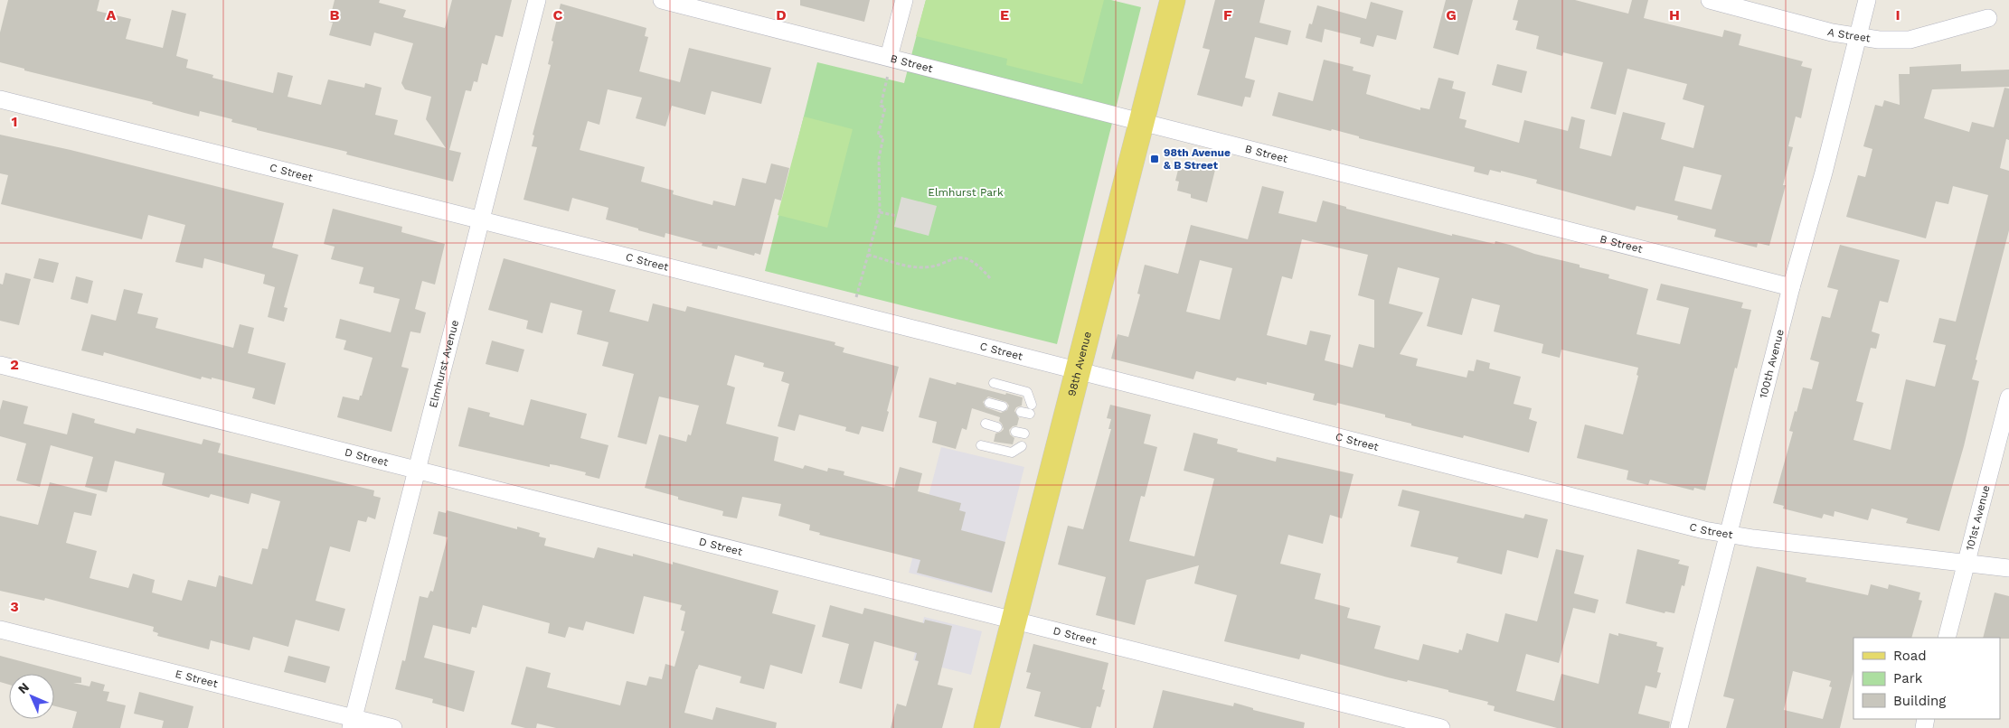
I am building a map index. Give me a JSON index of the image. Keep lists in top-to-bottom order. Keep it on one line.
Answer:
{"streets":{"main road":["98th Avenue"],"street":["A Street","B Street","C Street","Elmhurst Avenue","100th Avenue","D Street","101st Avenue","E Street"]},"crossings":[["A Street","100th Avenue"],["B Street","98th Avenue"],["B Street","100th Avenue"],["C Street","Elmhurst Avenue"],["C Street","98th Avenue"],["C Street","100th Avenue"],["C Street","101st Avenue"],["Elmhurst Avenue","D Street"],["Elmhurst Avenue","E Street"],["98th Avenue","D Street"]],"parks":["Elmhurst Park"],"places":{"transit":["98th Avenue & B Street"]},"legend":["Road","Park","Building"],"north":"top left","grid":{"columns":["A","B","C","D","E","F","G","H","I"],"rows":["1","2","3"]}}
